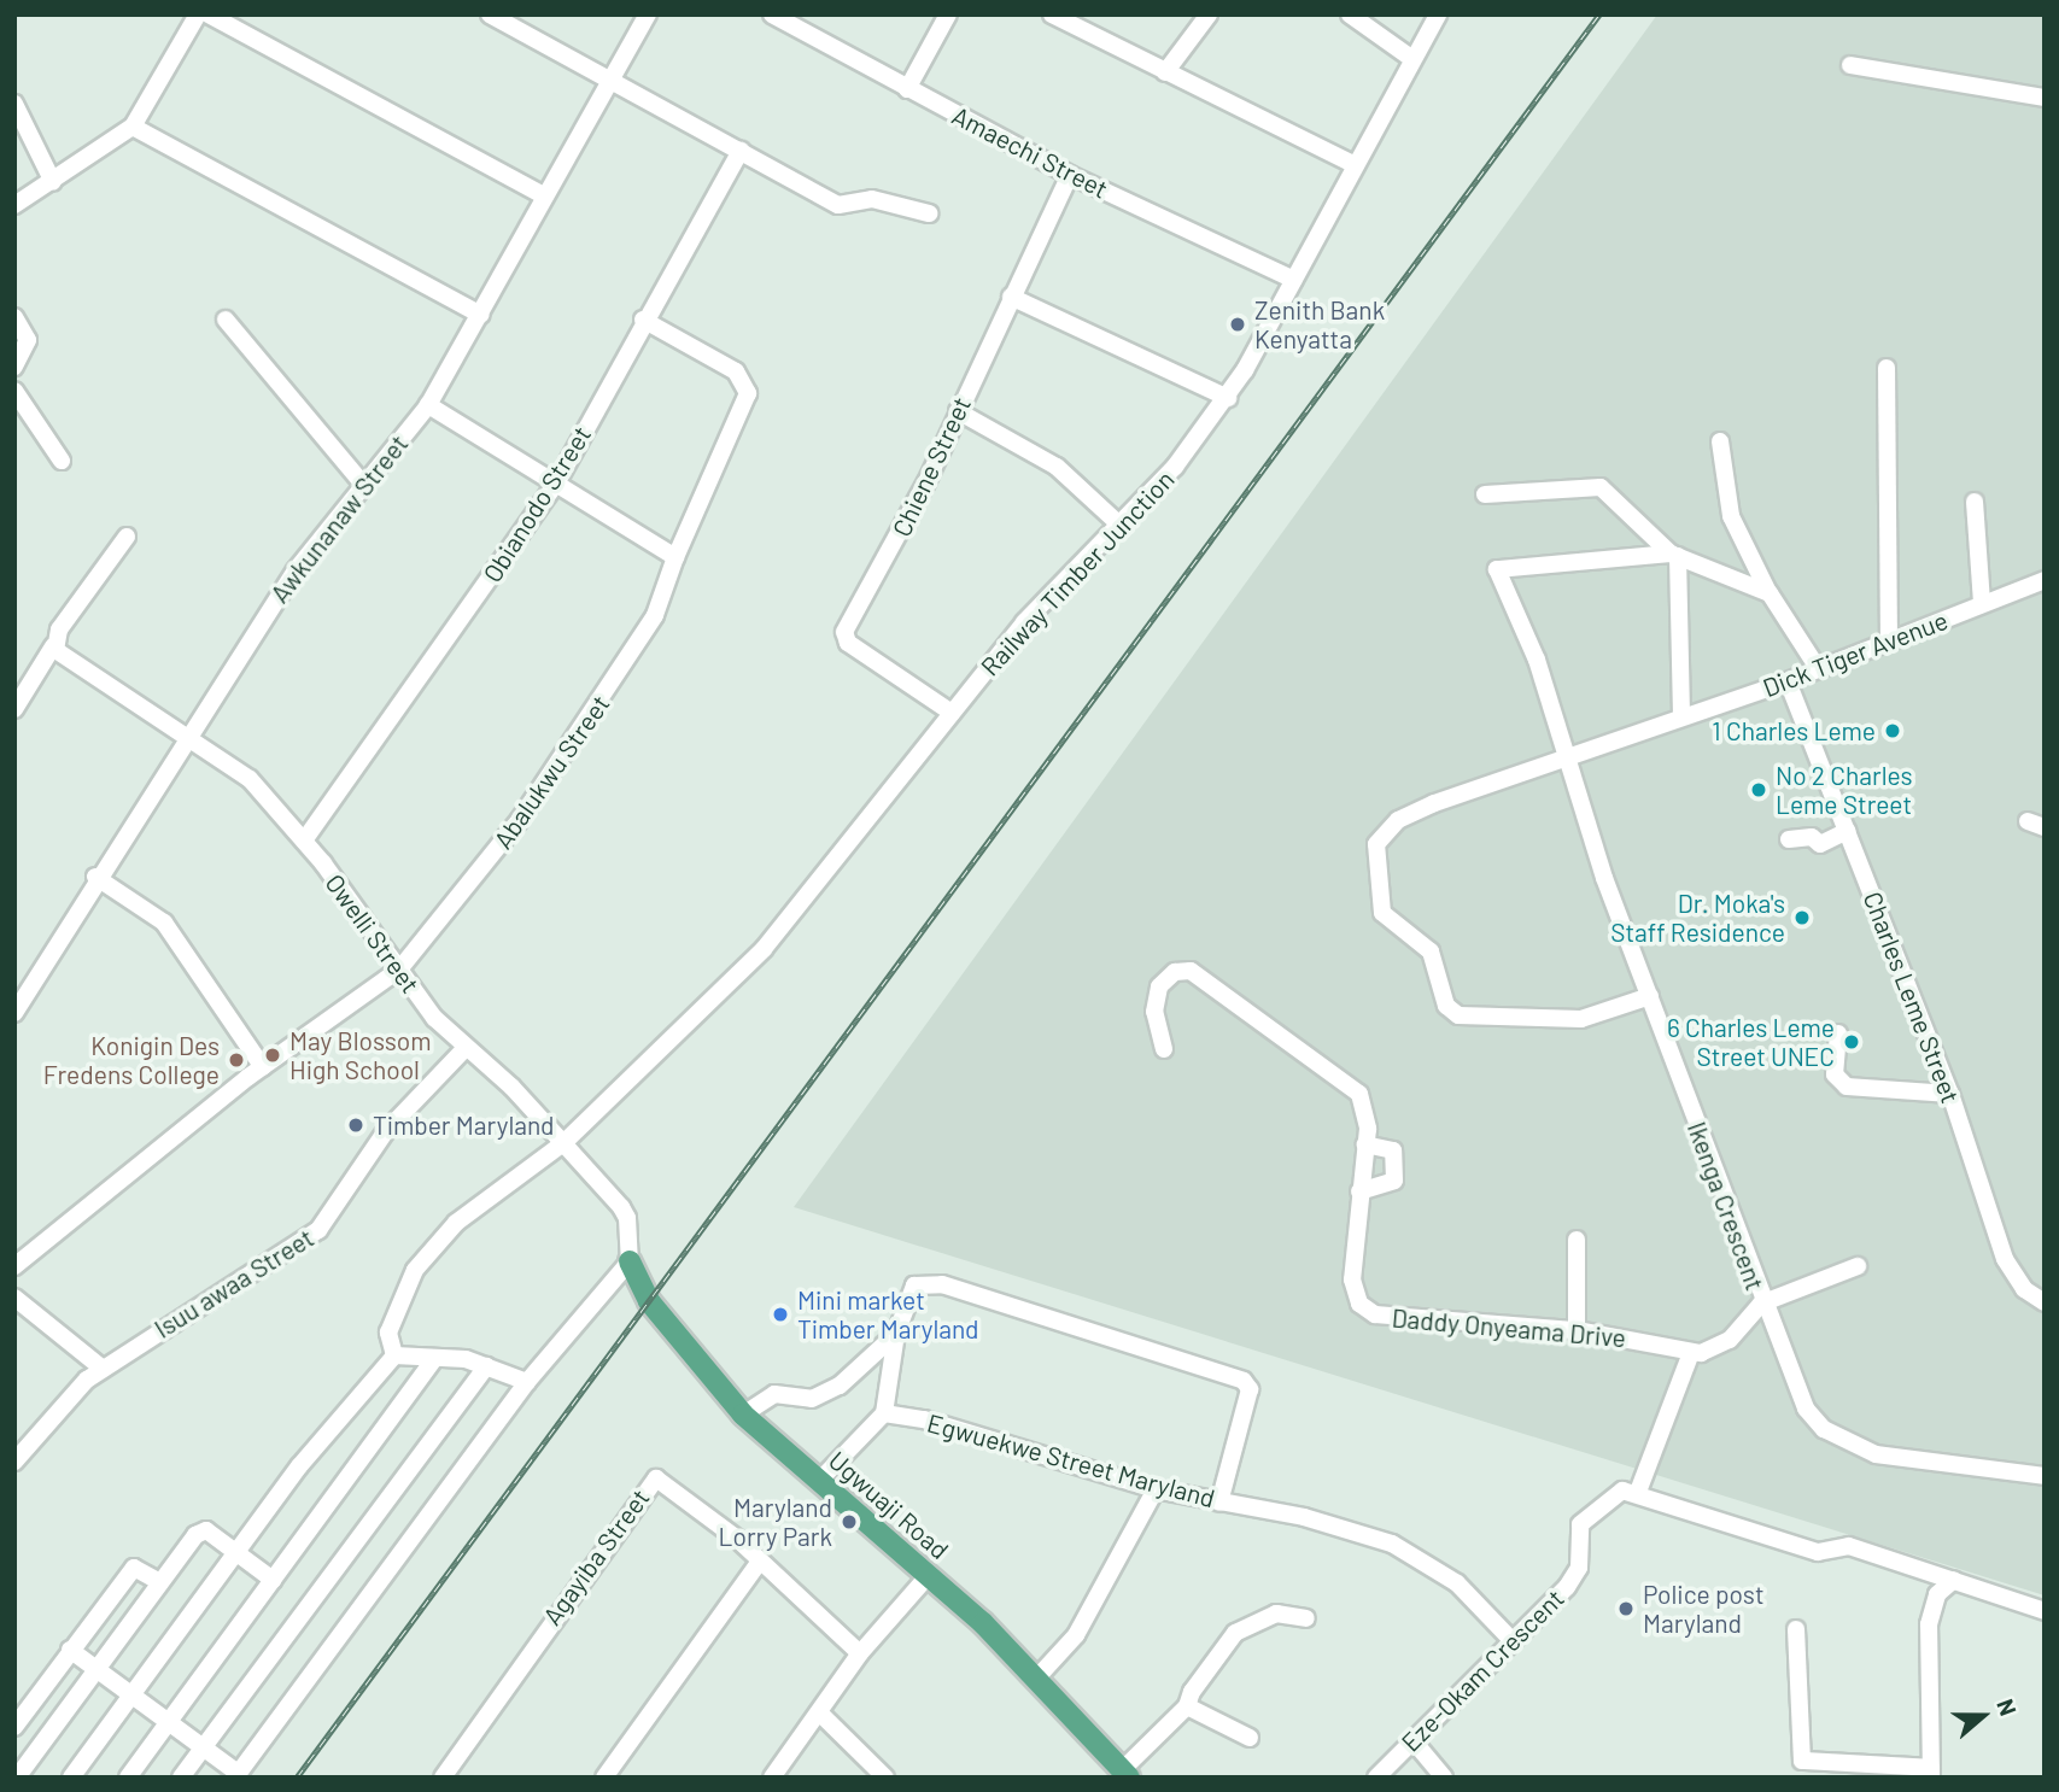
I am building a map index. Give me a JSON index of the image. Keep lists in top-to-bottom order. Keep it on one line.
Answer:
{"streets":{"main road":["Ugwuaji Road"],"street":["Amaechi Street","Chiene Street","Obianodo Street","Awkunanaw Street","Railway Timber Junction","Dick Tiger Avenue","Abalukwu Street","Owelli Street","Charles Leme Street","Ikenga Crescent","Isuu awaa Street","Daddy Onyeama Drive","Egwuekwe Street Maryland","Agayiba Street","Eze-Okam Crescent"]},"crossings":[["Amaechi Street","Chiene Street"],["Amaechi Street","Railway Timber Junction"],["Chiene Street","Railway Timber Junction"],["Obianodo Street","Abalukwu Street"],["Obianodo Street","Owelli Street"],["Awkunanaw Street","Owelli Street"],["Railway Timber Junction","Owelli Street"],["Dick Tiger Avenue","Charles Leme Street"],["Dick Tiger Avenue","Ikenga Crescent"],["Abalukwu Street","Owelli Street"],["Owelli Street","Isuu awaa Street"],["Owelli Street","Ugwuaji Road"],["Egwuekwe Street Maryland","Eze-Okam Crescent"]],"places":["Zenith Bank Kenyatta","1 Charles Leme","No 2 Charles Leme Street","Dr. Moka's Staff Residence","6 Charles Leme Street UNEC","May Blossom High School","Konigin Des Fredens College","Timber Maryland","Mini market Timber Maryland","Maryland Lorry Park","Police post Maryland"],"north":"right"}
